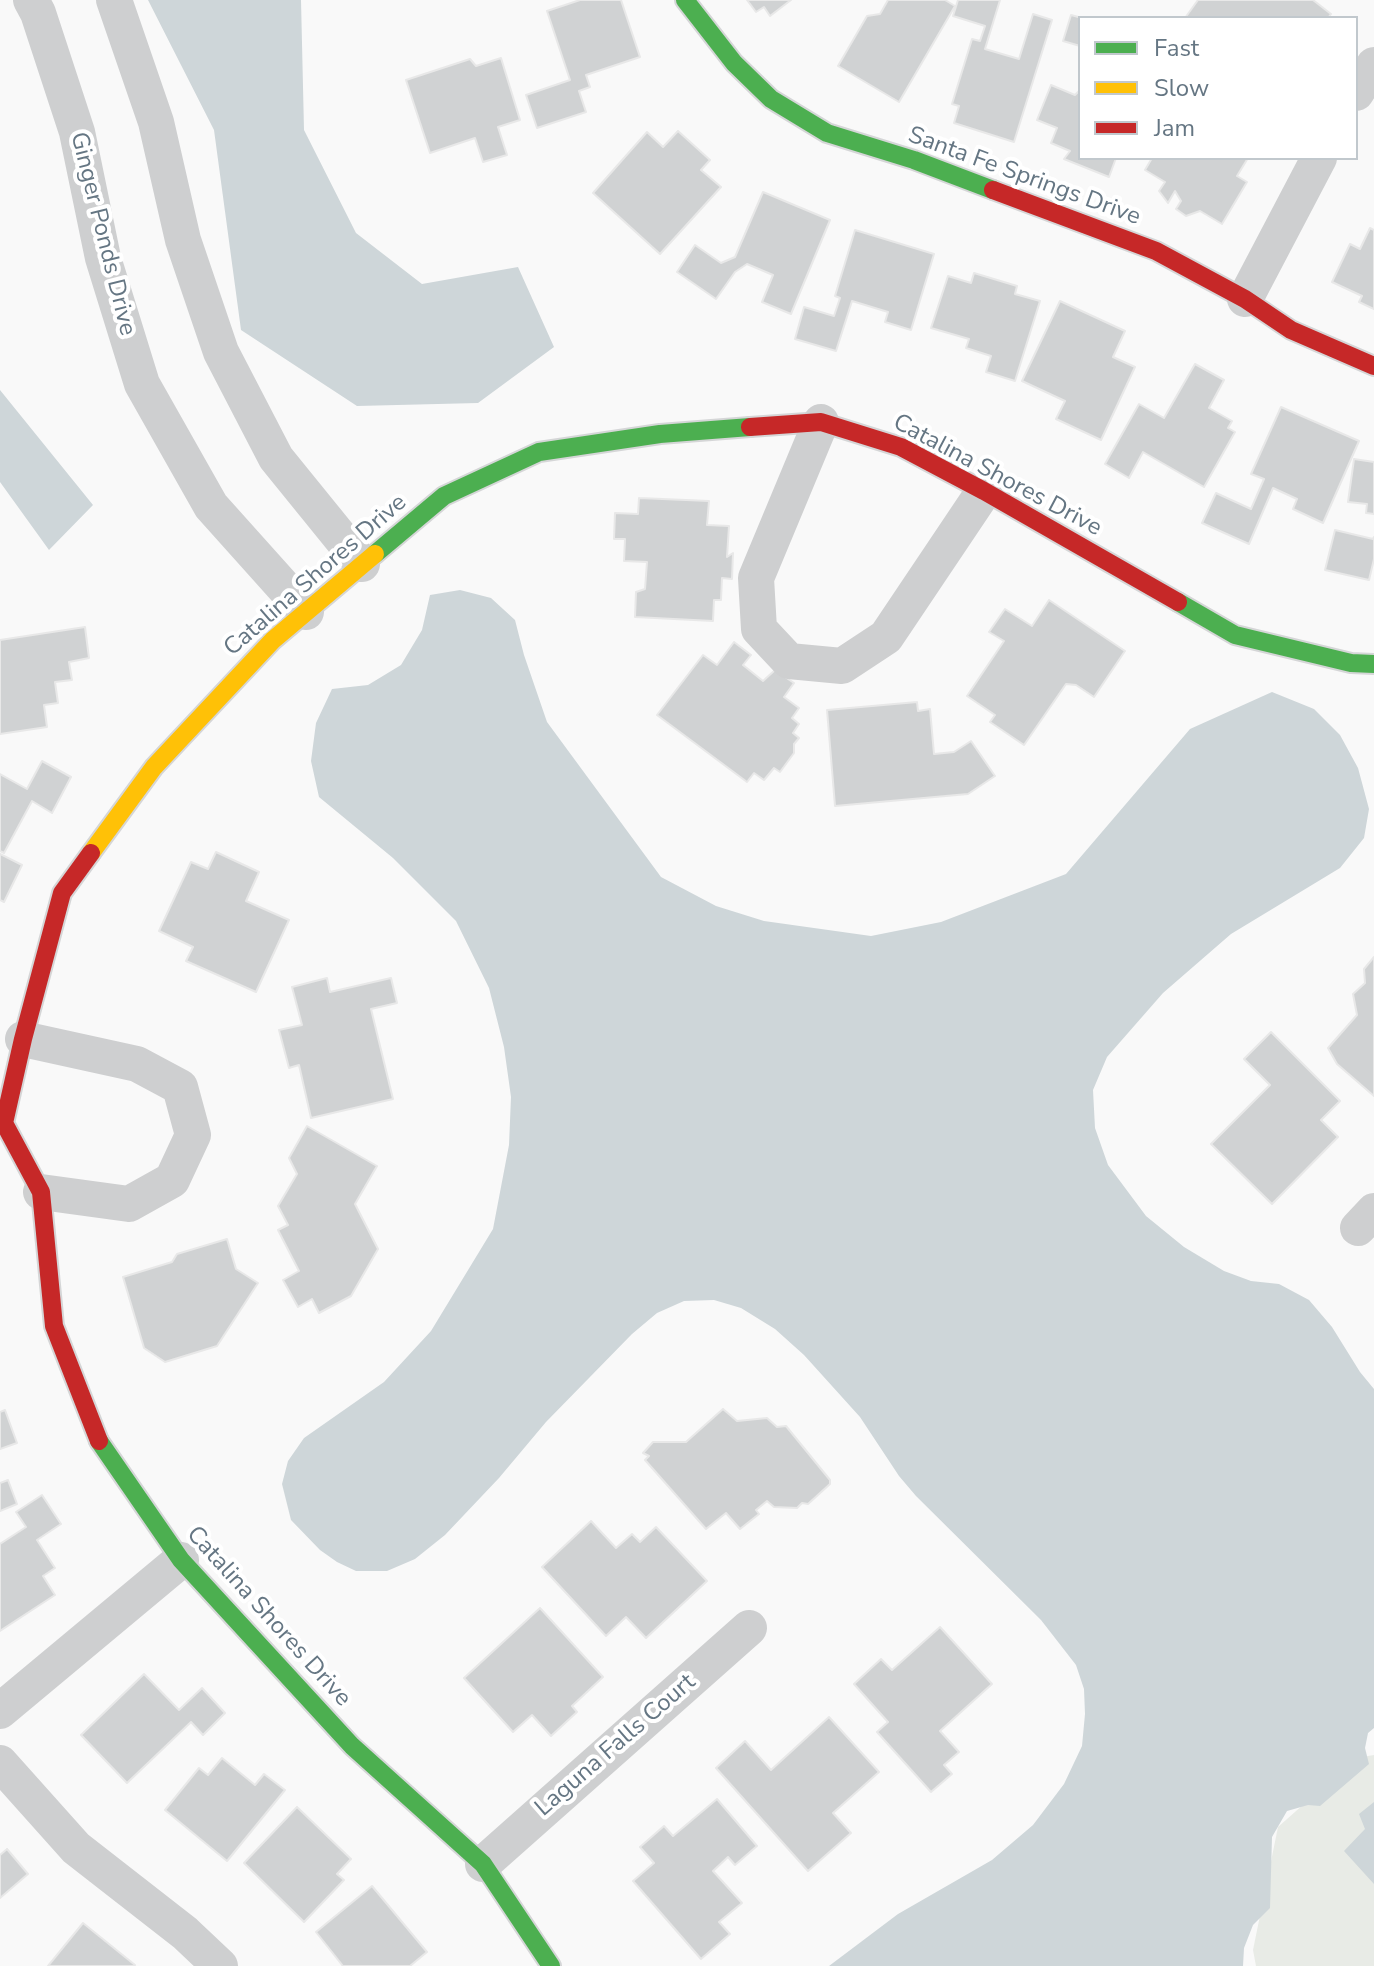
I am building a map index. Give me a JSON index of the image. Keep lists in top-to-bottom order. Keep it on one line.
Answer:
{"streets":{"street":["Santa Fe Springs Drive","Ginger Ponds Drive","Catalina Shores Drive","Laguna Falls Court"]},"crossings":[["Ginger Ponds Drive","Catalina Shores Drive"],["Catalina Shores Drive","Laguna Falls Court"]],"legend":["Fast","Slow","Jam"]}
